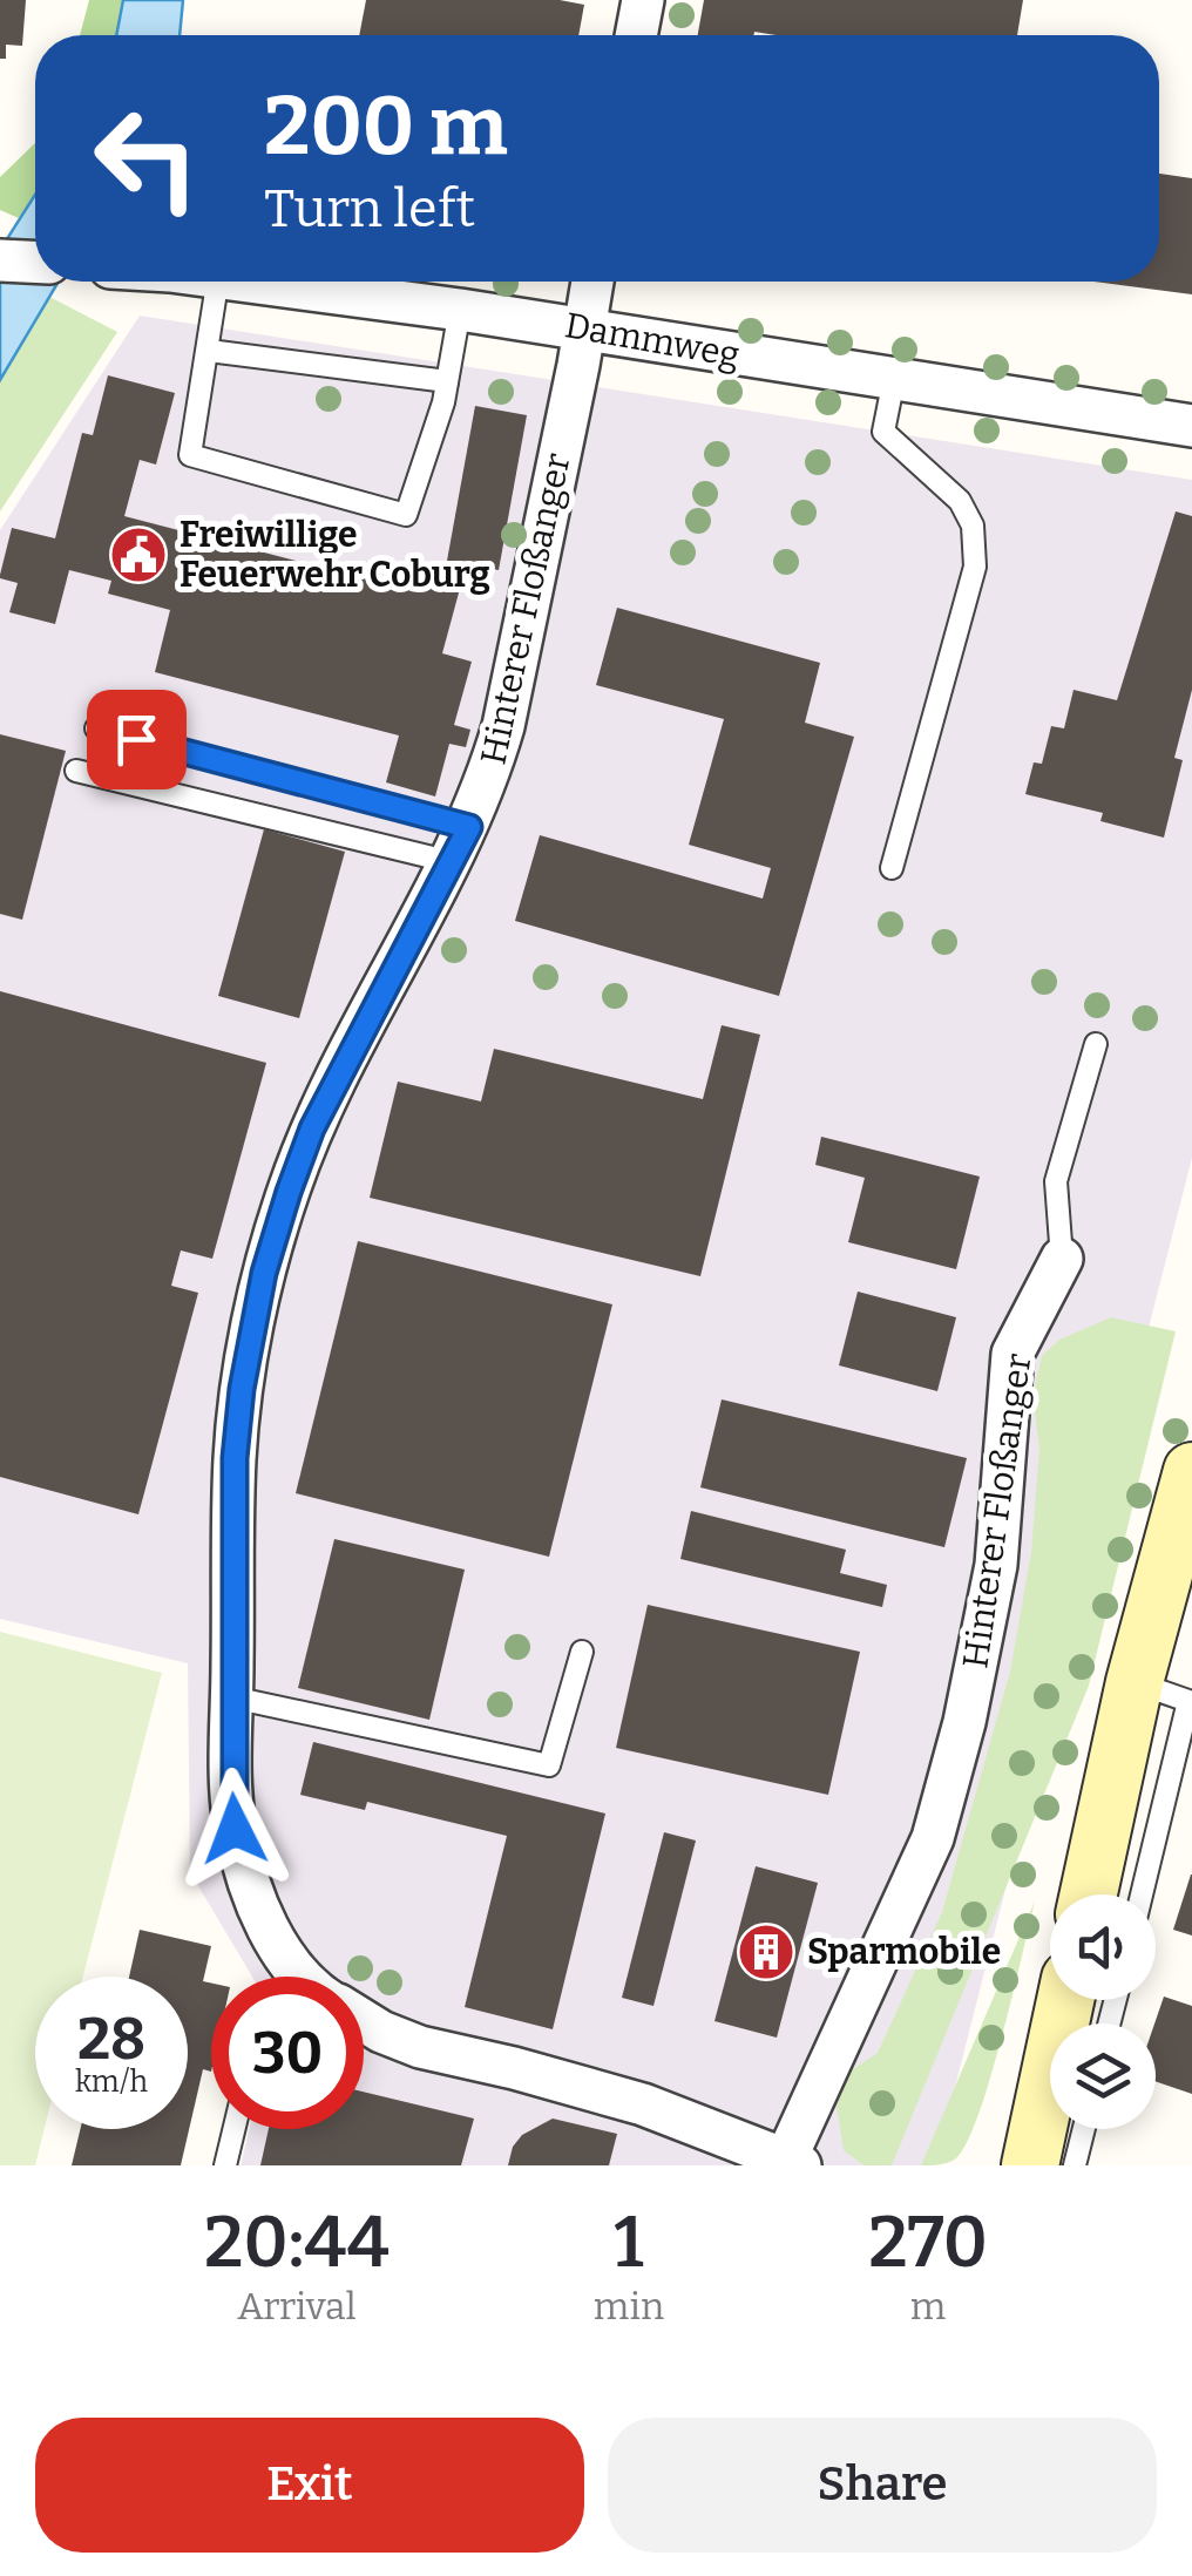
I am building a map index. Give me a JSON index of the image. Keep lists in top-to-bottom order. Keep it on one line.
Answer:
{"streets":{"street":["Dammweg","Hinterer Floßanger"]},"crossings":[["Dammweg","Hinterer Floßanger"]],"places":{"public building":["Freiwillige Feuerwehr Coburg"],"building":["Sparmobile"]},"page":{"turn":["200 m","Turn left"],"speed":"28 km/h","limit":"30","eta":["20:44","Arrival","1","min","270","m"],"buttons":["Exit","Share"]}}
